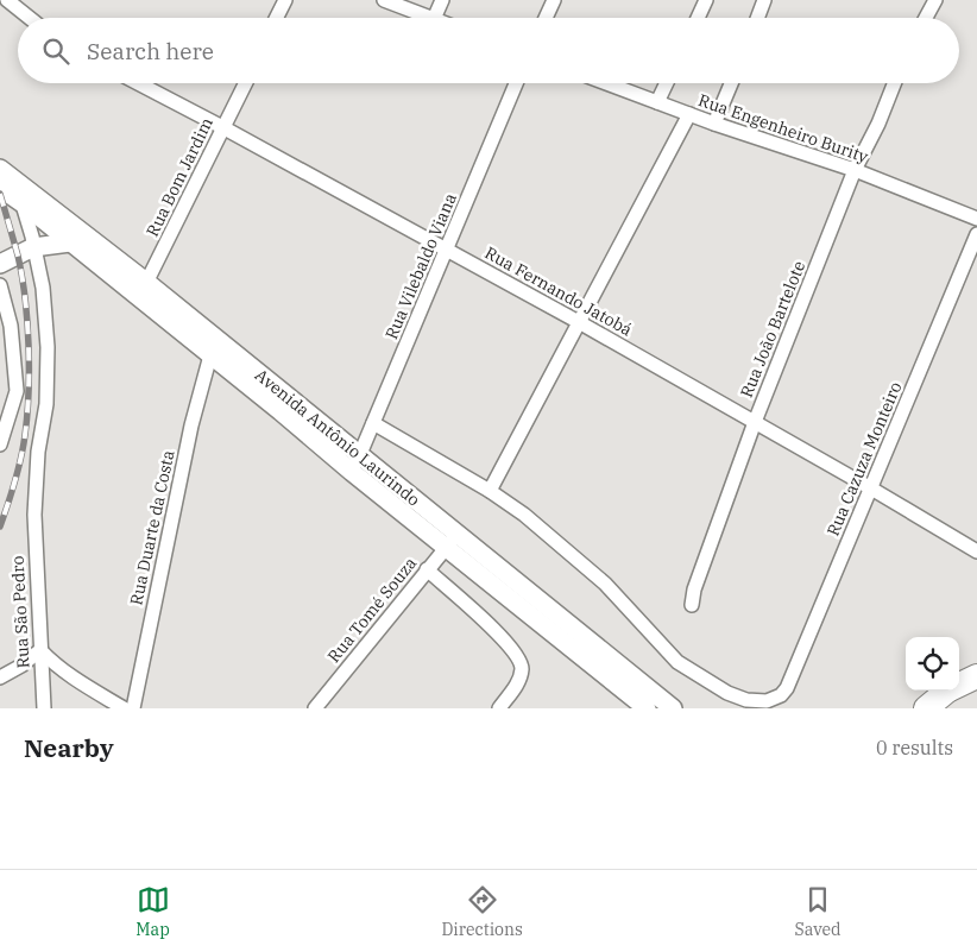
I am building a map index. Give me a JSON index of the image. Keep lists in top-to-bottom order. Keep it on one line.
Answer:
{"streets":{"main road":["Avenida Antônio Laurindo"],"street":["Rua Engenheiro Burity","Rua Bom Jardim","Rua Vilebaldo Viana","Rua Fernando Jatobá","Rua João Bartelote","Rua Cazuza Monteiro","Rua Duarte da Costa","Rua Tomé Souza","Rua São Pedro"]},"crossings":[["Rua Engenheiro Burity","Rua João Bartelote"],["Rua Bom Jardim","Rua Fernando Jatobá"],["Rua Bom Jardim","Avenida Antônio Laurindo"],["Rua Vilebaldo Viana","Rua Fernando Jatobá"],["Rua Vilebaldo Viana","Avenida Antônio Laurindo"],["Rua Fernando Jatobá","Rua João Bartelote"],["Rua Fernando Jatobá","Rua Cazuza Monteiro"],["Avenida Antônio Laurindo","Rua Duarte da Costa"],["Avenida Antônio Laurindo","Rua Tomé Souza"],["Avenida Antônio Laurindo","Rua São Pedro"]],"page":{"search":"Search here","heading":["Nearby","0 results"],"nav":["Map","Directions","Saved"]}}
